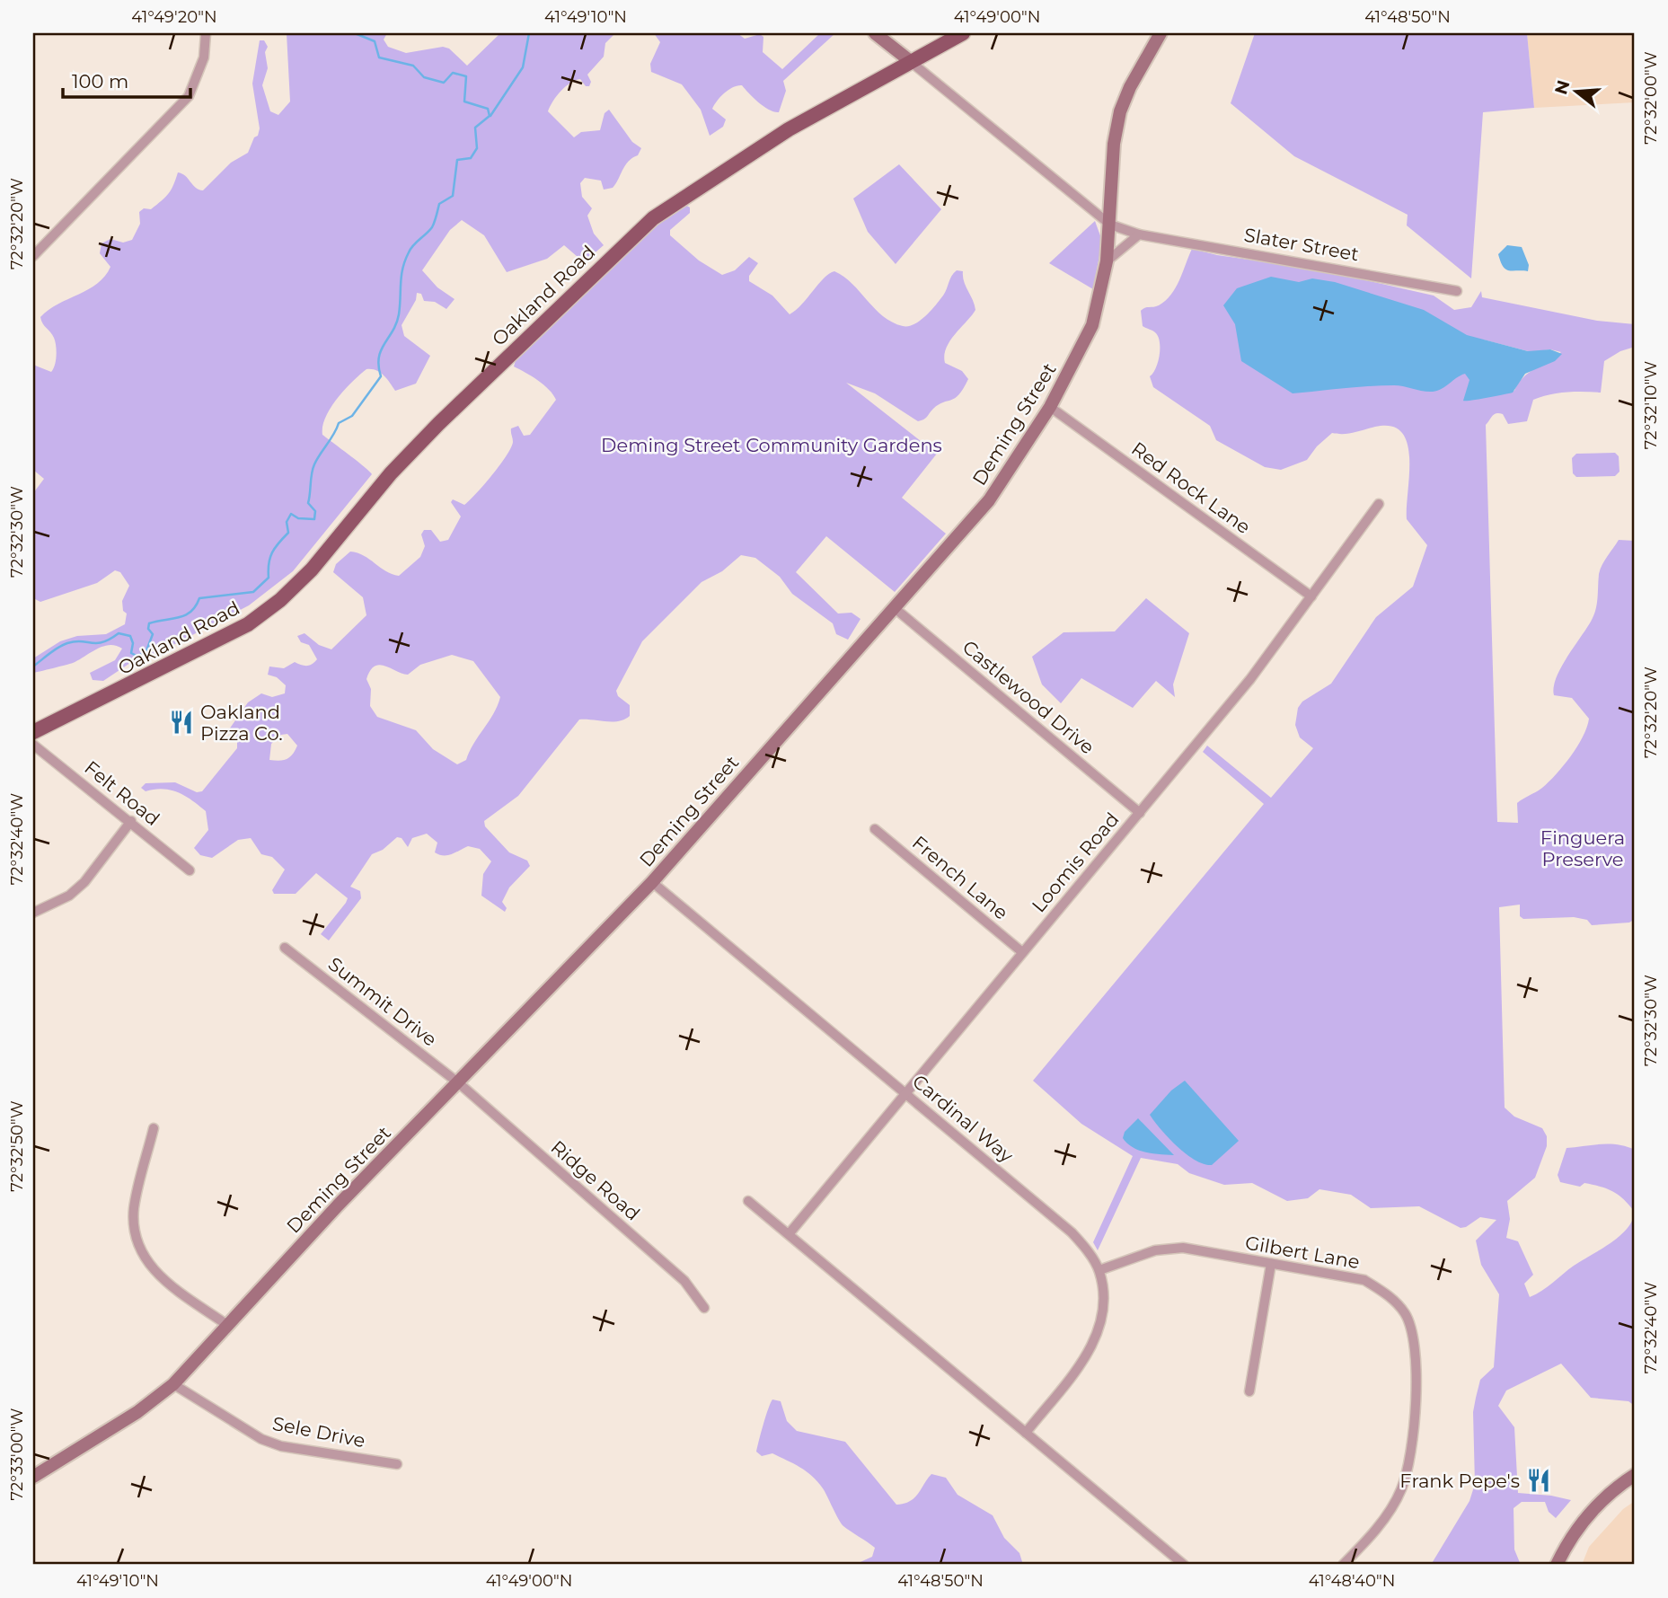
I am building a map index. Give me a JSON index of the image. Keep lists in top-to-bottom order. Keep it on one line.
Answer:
{"streets":{"main road":["Oakland Road"],"street":["Slater Street","Deming Street","Red Rock Lane","Castlewood Drive","Felt Road","Loomis Road","French Lane","Summit Drive","Cardinal Way","Ridge Road","Gilbert Lane","Sele Drive"]},"crossings":[["Slater Street","Oakland Road"],["Slater Street","Deming Street"],["Deming Street","Red Rock Lane"],["Deming Street","Castlewood Drive"],["Deming Street","Summit Drive"],["Deming Street","Cardinal Way"],["Deming Street","Ridge Road"],["Deming Street","Sele Drive"],["Red Rock Lane","Loomis Road"],["Castlewood Drive","Loomis Road"],["Loomis Road","French Lane"],["Loomis Road","Cardinal Way"],["Summit Drive","Ridge Road"],["Cardinal Way","Gilbert Lane"]],"parks":["Deming Street Community Gardens","Finguera Preserve"],"places":{"restaurant":["Oakland Pizza Co.","Frank Pepe's"]},"scale_bar":"100 m","north":"left","coordinates":["41°49'20\"N","41°49'10\"N","41°49'00\"N","41°48'50\"N","72°32'00\"W","72°32'20\"W","72°32'10\"W","72°32'30\"W","72°32'40\"W","72°32'50\"W","72°33'00\"W","41°48'40\"N"]}
